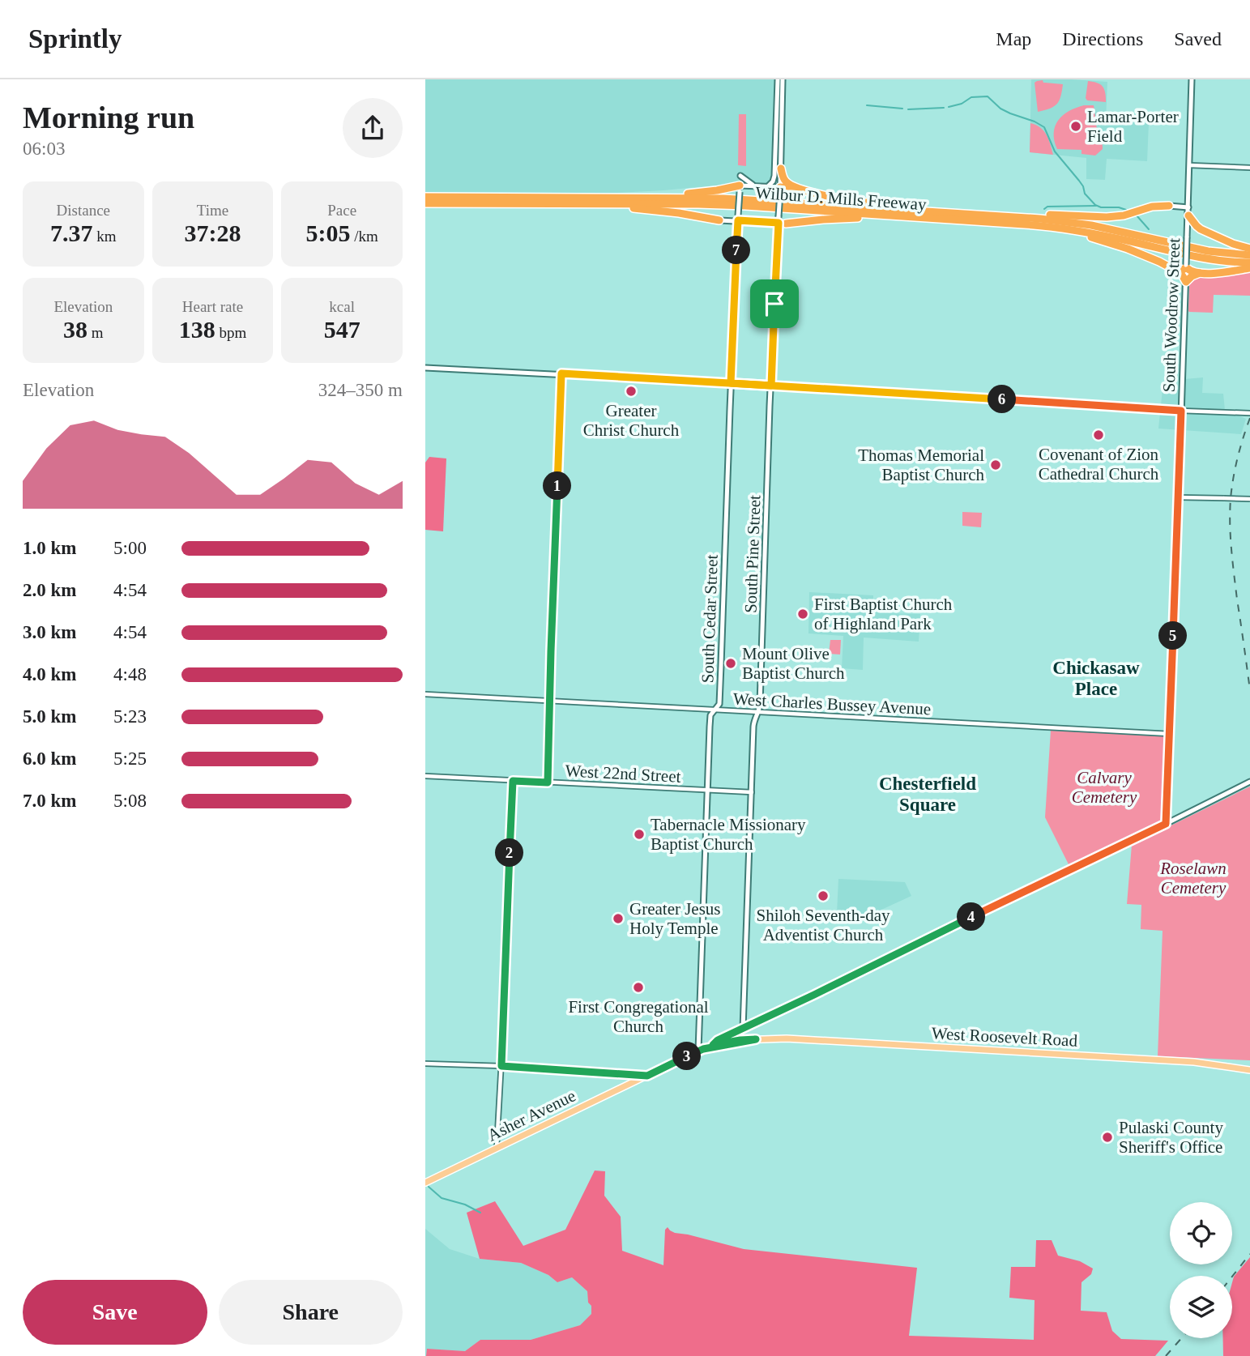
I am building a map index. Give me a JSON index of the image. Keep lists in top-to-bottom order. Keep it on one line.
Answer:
{"streets":{"highway":["Wilbur D. Mills Freeway"],"main road":["South Woodrow Street","South Pine Street","South Cedar Street","West Roosevelt Road","Asher Avenue"],"street":["West Charles Bussey Avenue","West 22nd Street"]},"crossings":[["South Woodrow Street","West Charles Bussey Avenue"],["South Woodrow Street","Asher Avenue"],["South Pine Street","West Charles Bussey Avenue"],["South Pine Street","West 22nd Street"],["South Pine Street","Asher Avenue"],["South Cedar Street","West Charles Bussey Avenue"],["South Cedar Street","West 22nd Street"],["South Cedar Street","West Roosevelt Road"],["South Cedar Street","Asher Avenue"],["West Roosevelt Road","Asher Avenue"]],"districts":["Chickasaw Place","Chesterfield Square"],"parks":["Calvary Cemetery","Roselawn Cemetery"],"places":["Lamar-Porter Field","Greater Christ Church","Covenant of Zion Cathedral Church","Thomas Memorial Baptist Church","First Baptist Church of Highland Park","Mount Olive Baptist Church","Tabernacle Missionary Baptist Church","Shiloh Seventh-day Adventist Church","Greater Jesus Holy Temple","First Congregational Church","Pulaski County Sheriff's Office"],"page":{"header":"Sprintly","nav":["Map","Directions","Saved"],"heading":["Morning run","06:03"],"stats":[["Distance","7.37 km"],["Time","37:28"],["Pace","5:05 /km"],["Elevation","38 m"],["Heart rate","138 bpm"],["kcal","547"]],"pins":["7","6","1","5","2","4","3"],"chart":["Elevation","324–350 m"],"list":[{"name":"1.0 km","note":"5:00"},{"name":"2.0 km","note":"4:54"},{"name":"3.0 km","note":"4:54"},{"name":"4.0 km","note":"4:48"},{"name":"5.0 km","note":"5:23"},{"name":"6.0 km","note":"5:25"},{"name":"7.0 km","note":"5:08"}],"buttons":["Save","Share"]}}
